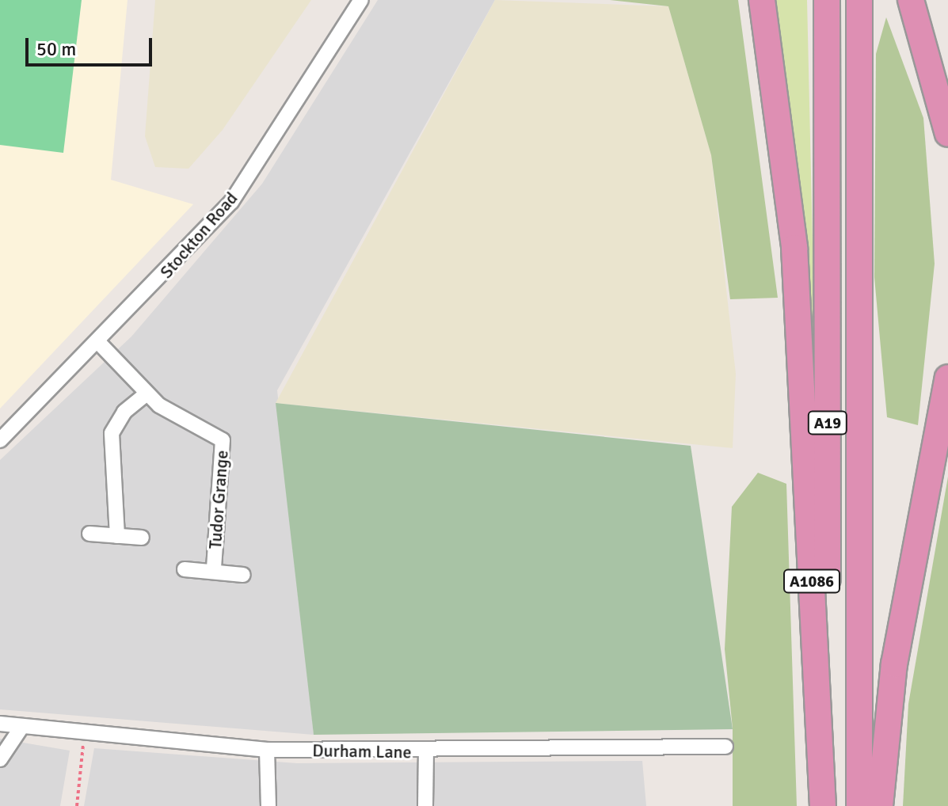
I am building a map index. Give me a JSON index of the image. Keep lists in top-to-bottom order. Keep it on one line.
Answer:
{"streets":{"highway":["A19","A1086"],"street":["Stockton Road","Tudor Grange","Durham Lane"]},"crossings":[["Stockton Road","Tudor Grange"]],"scale_bar":"50 m"}
